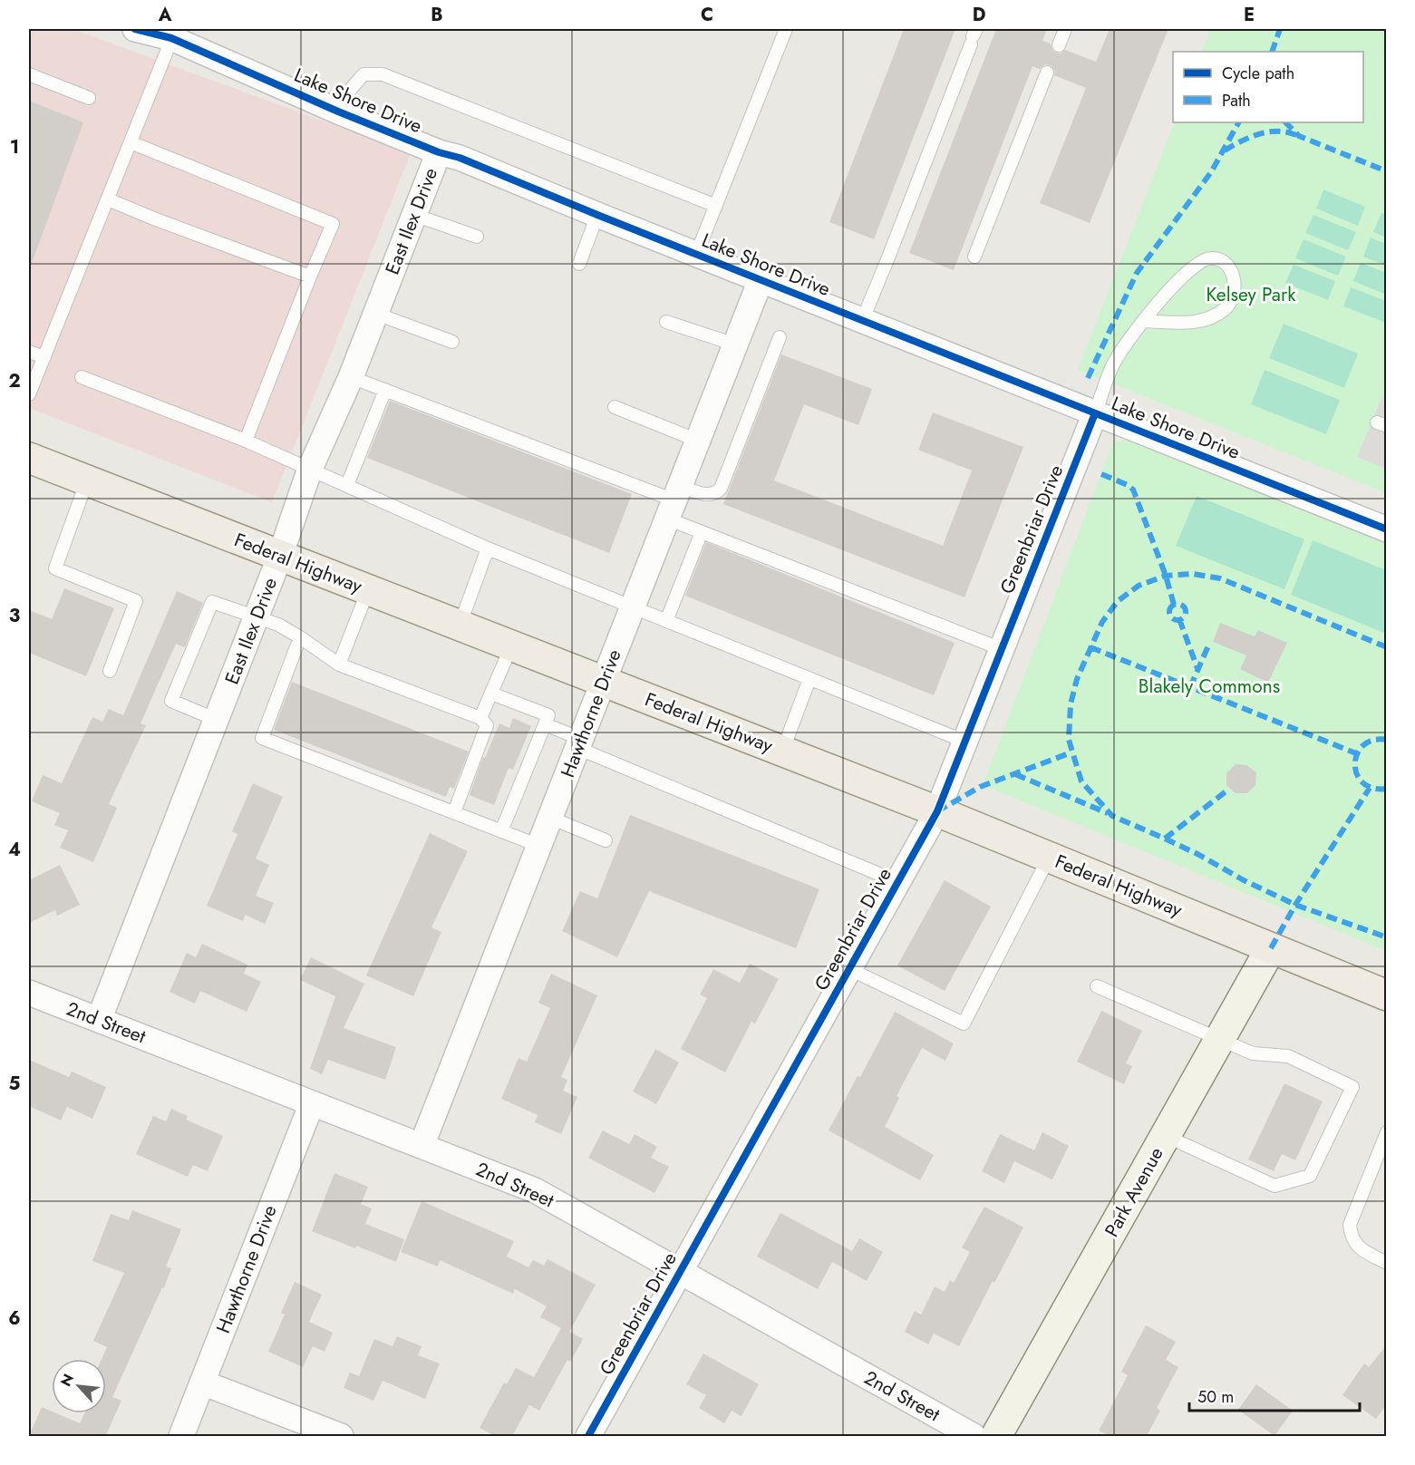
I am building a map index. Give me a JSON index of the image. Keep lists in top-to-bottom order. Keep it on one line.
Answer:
{"streets":{"main road":["Federal Highway"],"street":["Lake Shore Drive","East Ilex Drive","Greenbriar Drive","Hawthorne Drive","2nd Street","Park Avenue"]},"crossings":[["Lake Shore Drive","East Ilex Drive"],["Lake Shore Drive","Greenbriar Drive"],["Lake Shore Drive","Hawthorne Drive"],["East Ilex Drive","Federal Highway"],["East Ilex Drive","2nd Street"],["Greenbriar Drive","Federal Highway"],["Greenbriar Drive","2nd Street"],["Federal Highway","Hawthorne Drive"],["Federal Highway","Park Avenue"],["Hawthorne Drive","2nd Street"]],"parks":["Kelsey Park","Blakely Commons"],"legend":["Cycle path","Path"],"scale_bar":"50 m","north":"top left","grid":{"columns":["A","B","C","D","E"],"rows":["1","2","3","4","5","6"]}}
